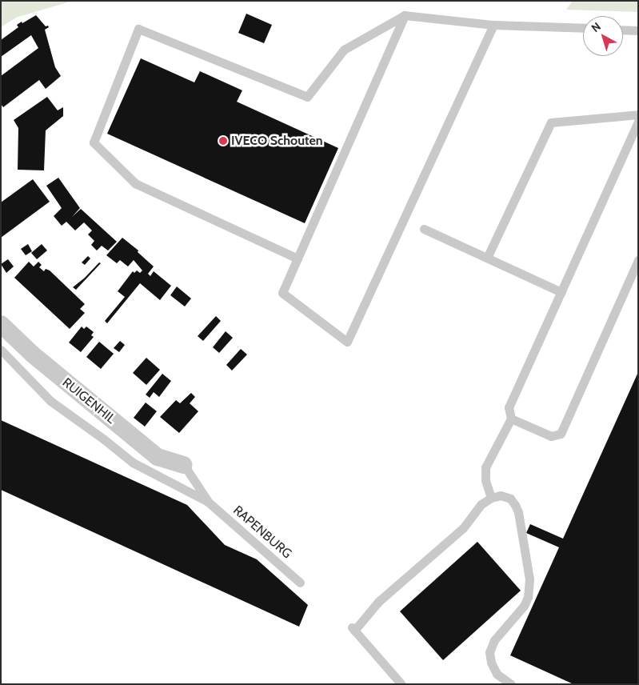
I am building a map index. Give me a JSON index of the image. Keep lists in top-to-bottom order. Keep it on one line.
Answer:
{"streets":{"street":["RUIGENHIL"],"lane":["RAPENBURG"]},"places":["IVECO Schouten"],"north":"top left"}
